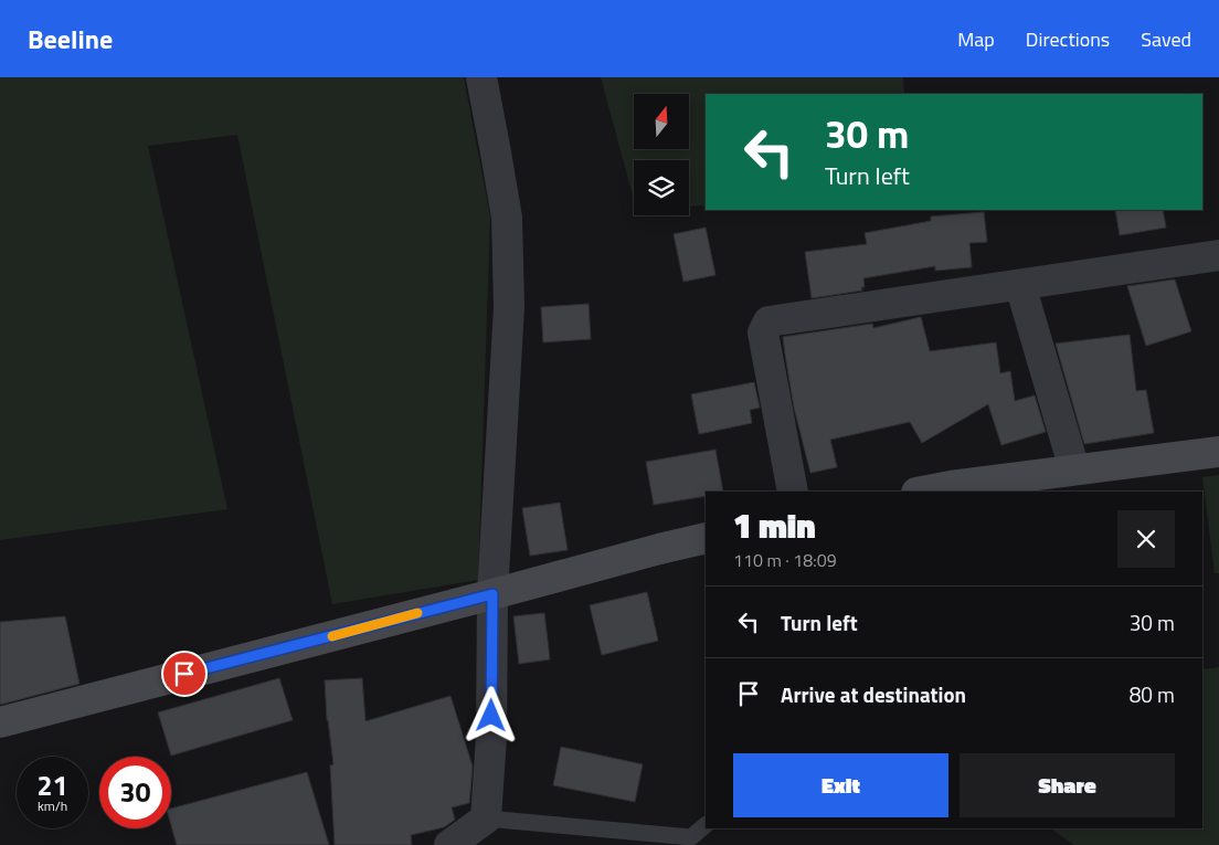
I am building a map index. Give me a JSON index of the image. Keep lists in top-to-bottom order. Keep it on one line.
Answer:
{"north":"top","page":{"header":"Beeline","nav":["Map","Directions","Saved"],"turn":["30 m","Turn left"],"heading":["1 min","110 m · 18:09"],"list":[{"name":"Turn left","value":"30 m"},{"name":"Arrive at destination","value":"80 m"}],"buttons":["Exit","Share"],"speed":"21 km/h","limit":"30"}}
